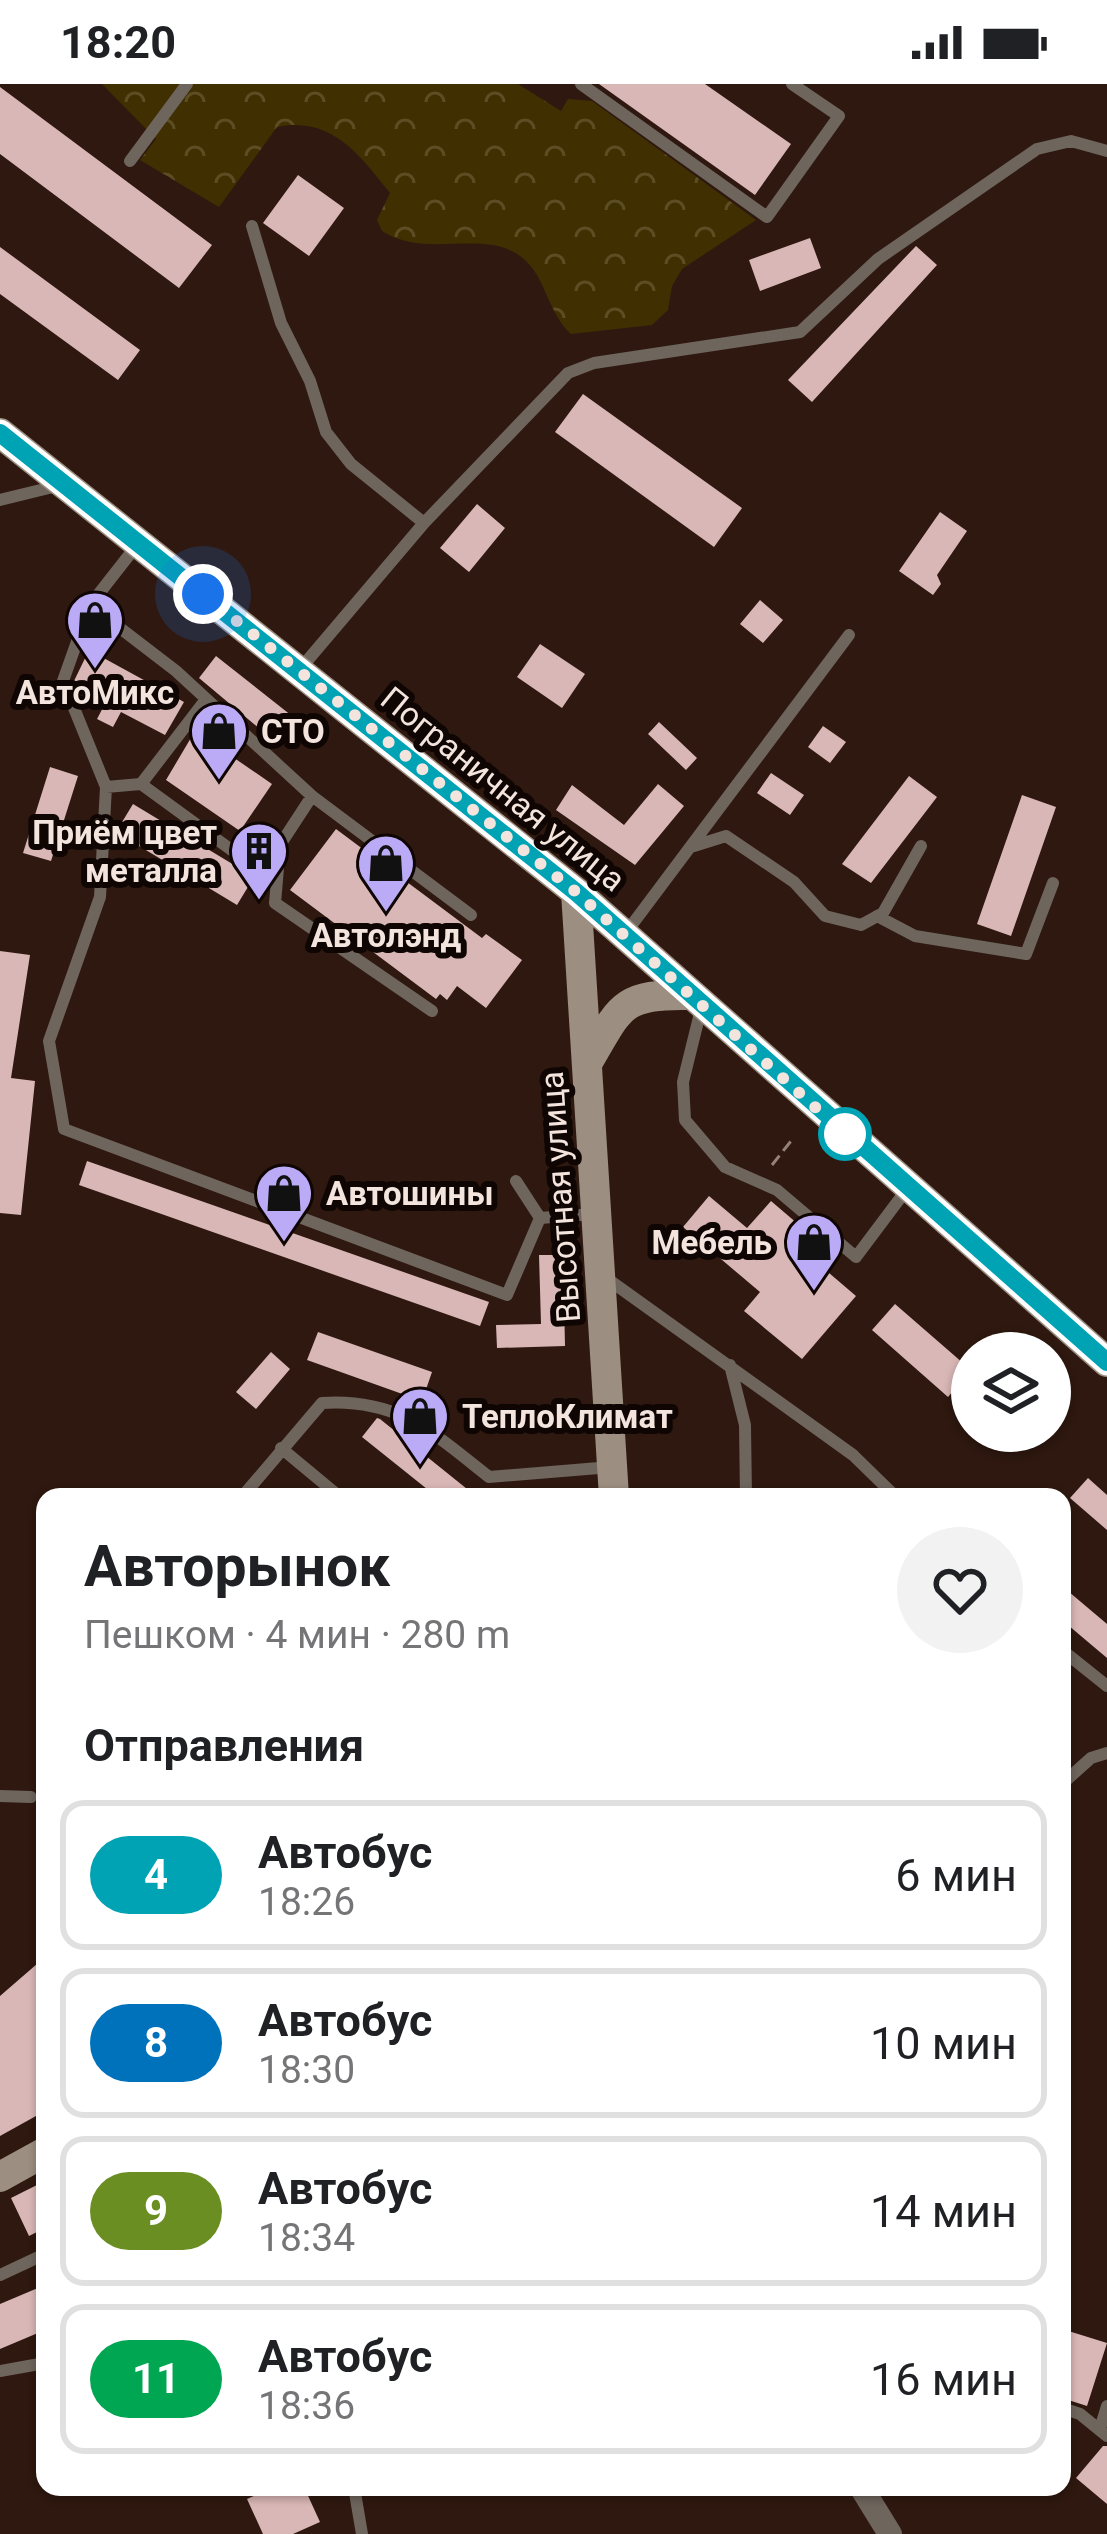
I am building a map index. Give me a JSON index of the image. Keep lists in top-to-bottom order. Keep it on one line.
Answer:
{"streets":{"street":["Пограничная улица","Высотная улица"]},"crossings":[["Пограничная улица","Высотная улица"]],"places":{"shop":["АвтоМикс","СТО","Автолэнд","Автошины","Мебель","ТеплоКлимат"],"building":["Приём цвет металла"]},"lines":["bus line 4"],"page":{"status":"18:20","heading":[["Авторынок","Пешком · 4 мин · 280 m"],"Отправления"],"list":[{"mark":"4","name":"Автобус","note":"18:26","value":"6 мин"},{"mark":"8","name":"Автобус","note":"18:30","value":"10 мин"},{"mark":"9","name":"Автобус","note":"18:34","value":"14 мин"},{"mark":"11","name":"Автобус","note":"18:36","value":"16 мин"}]}}
